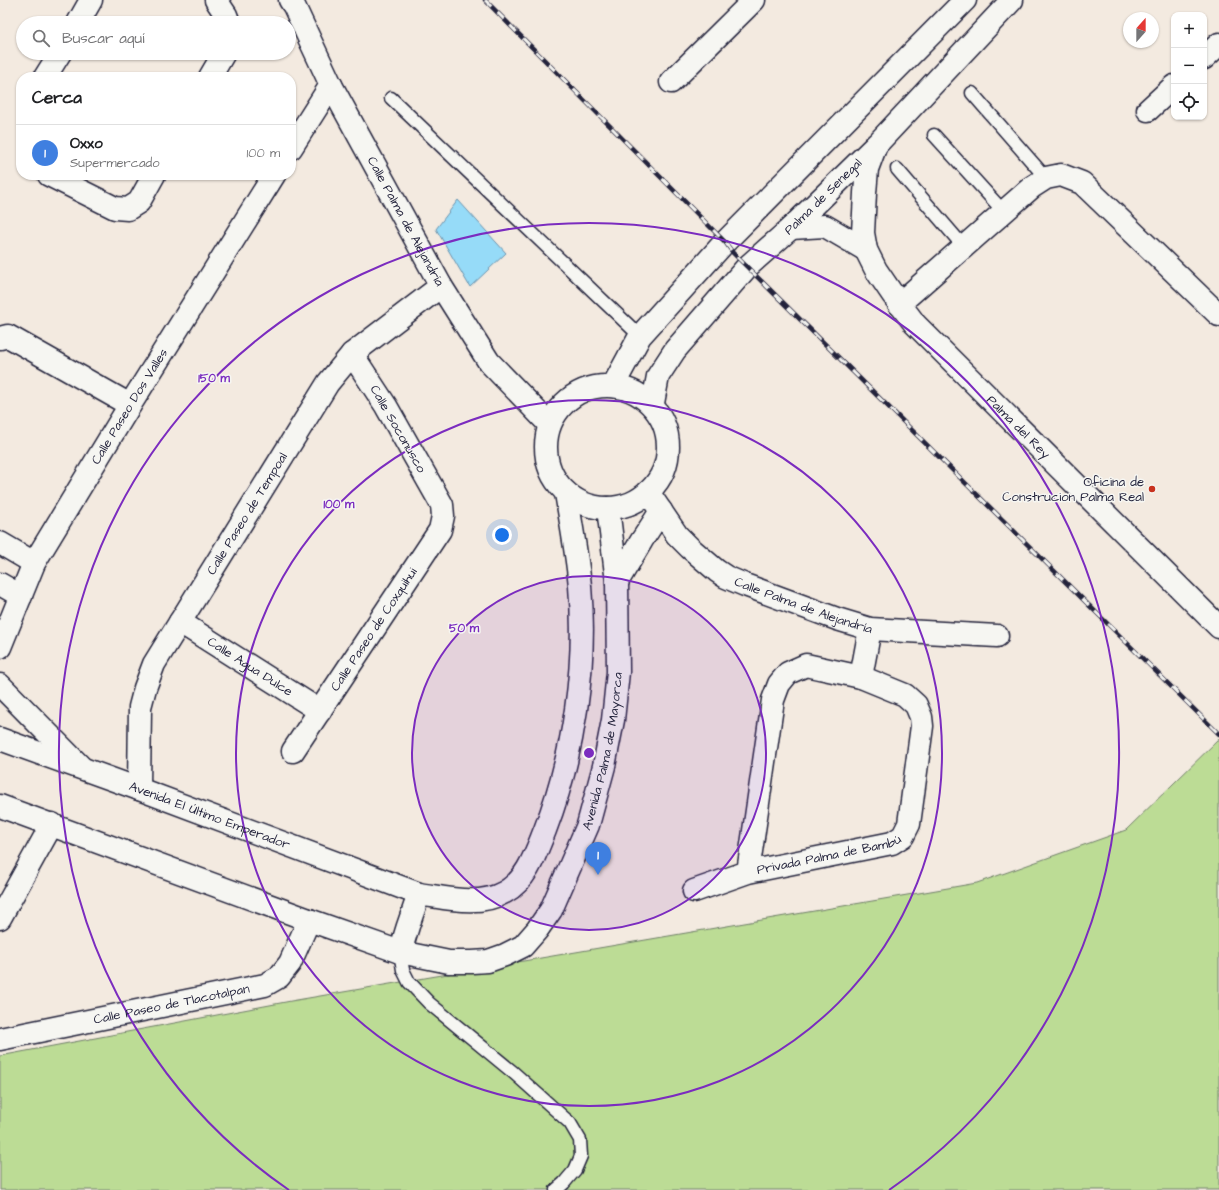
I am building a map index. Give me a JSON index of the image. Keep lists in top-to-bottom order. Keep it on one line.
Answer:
{"streets":{"street":["Palma de Senegal","Calle Palma de Alejandría","Calle Paseo Dos Valles","Palma del Rey","Calle Soconusco","Calle Paseo de Tempoal","Calle Paseo de Coxquihui","Calle Agua Dulce","Avenida Palma de Mayorca","Avenida El Último Emperador","Privada Palma de Bambú","Calle Paseo de Tlacotalpan"]},"crossings":[["Palma de Senegal","Calle Palma de Alejandría"],["Palma de Senegal","Palma del Rey"],["Palma de Senegal","Avenida Palma de Mayorca"],["Calle Palma de Alejandría","Calle Paseo de Tempoal"],["Calle Palma de Alejandría","Avenida Palma de Mayorca"],["Calle Soconusco","Calle Paseo de Tempoal"],["Calle Soconusco","Calle Paseo de Coxquihui"],["Calle Paseo de Tempoal","Calle Agua Dulce"],["Calle Paseo de Tempoal","Avenida El Último Emperador"],["Calle Paseo de Coxquihui","Calle Agua Dulce"]],"places":["Oficina de Construcion Palma Real"],"north":"top","page":{"map_buttons":["+","−"],"search":"Buscar aquí","heading":"Cerca","list":[{"mark":"1","name":"Oxxo","note":"Supermercado","value":"100 m"}],"pins":"1"},"rings":["150 m","100 m","50 m"]}
